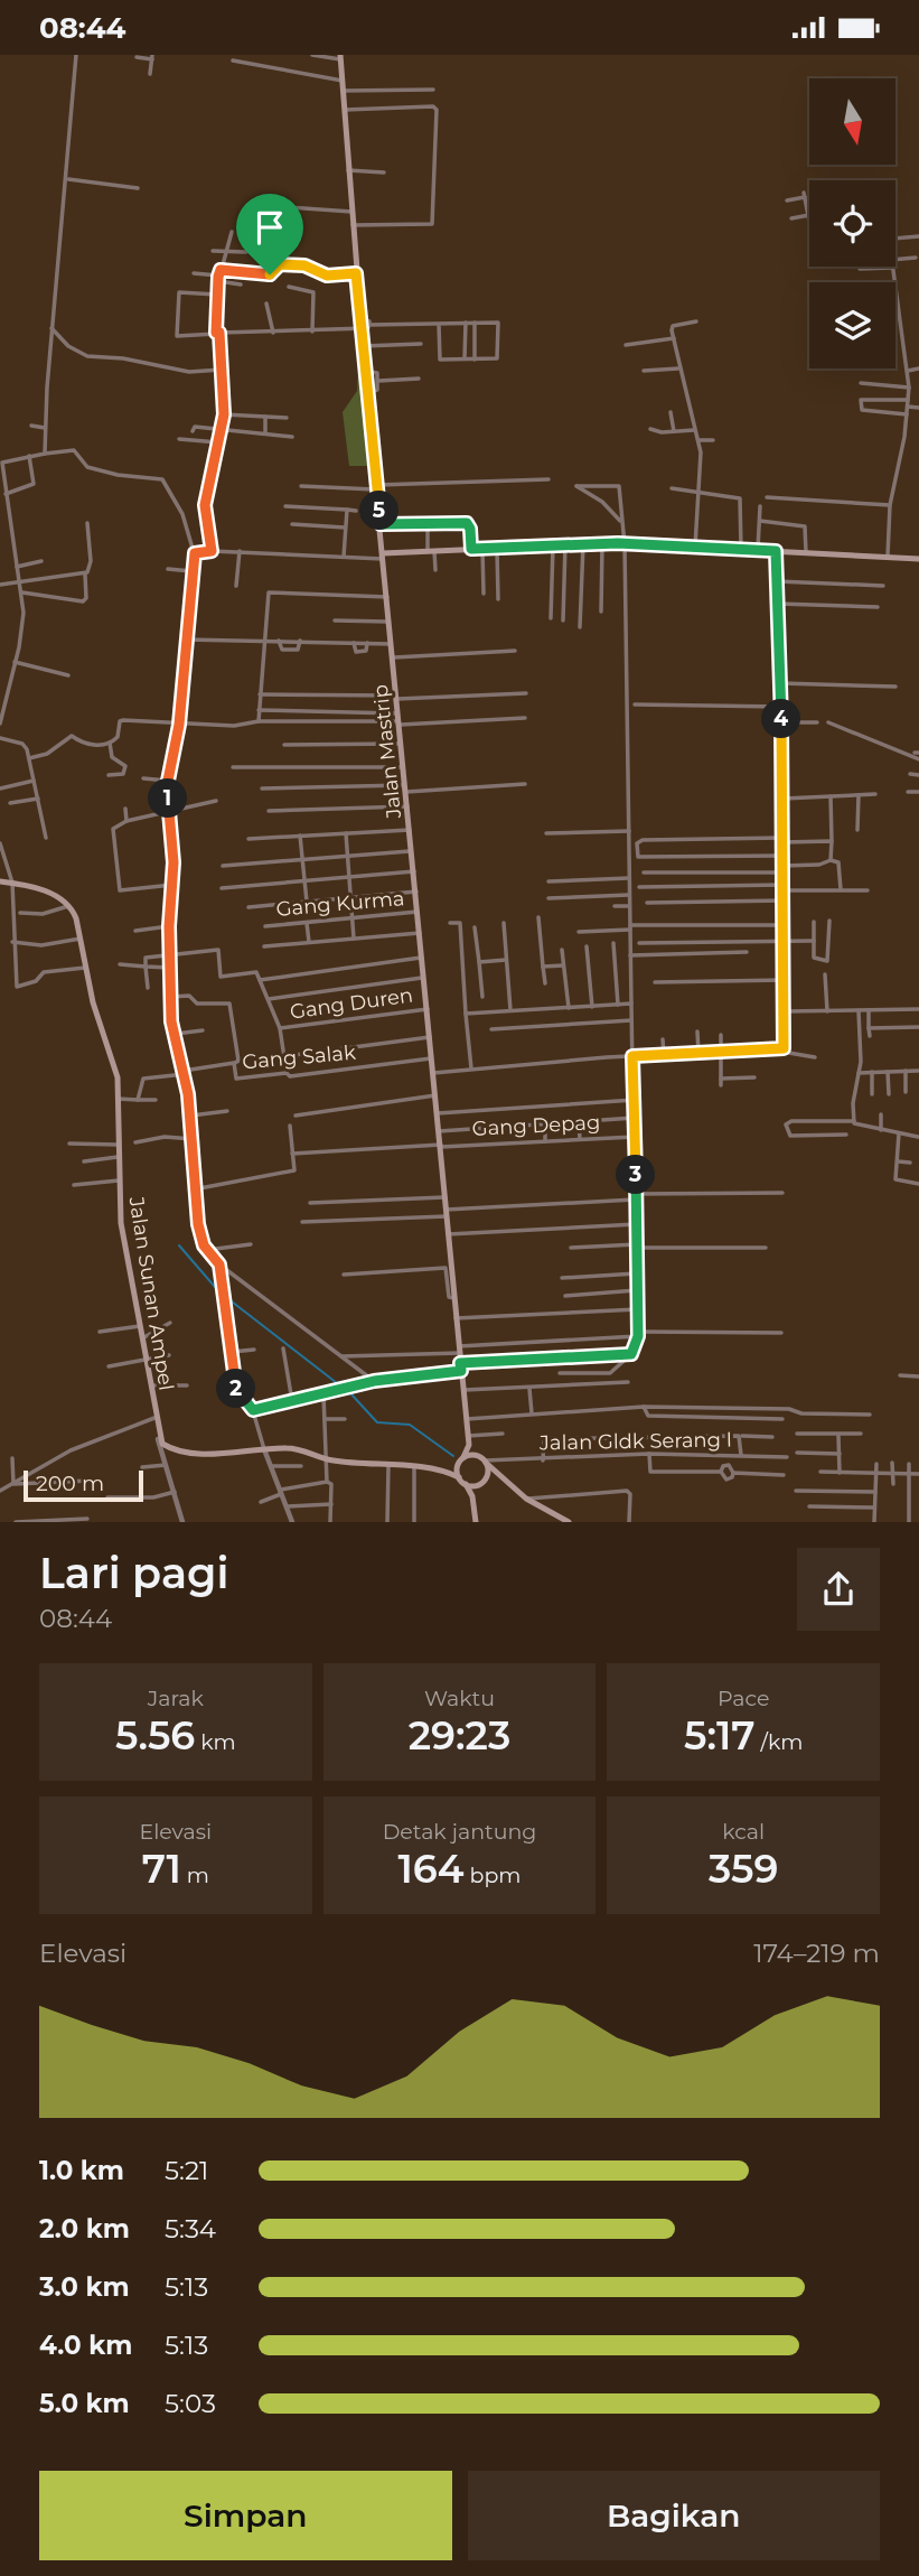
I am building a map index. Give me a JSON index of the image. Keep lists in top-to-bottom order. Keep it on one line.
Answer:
{"streets":{"main road":["Jalan Mastrip","Jalan Sunan Ampel"],"street":["Gang Kurma","Gang Duren","Gang Salak","Gang Depag","Jalan Gldk Serang I"]},"crossings":[["Jalan Mastrip","Gang Kurma"],["Jalan Mastrip","Gang Duren"],["Jalan Mastrip","Gang Salak"],["Jalan Mastrip","Gang Depag"],["Jalan Mastrip","Jalan Gldk Serang I"],["Gang Salak","Jalan Sunan Ampel"]],"scale_bar":"200 m","north":"bottom","page":{"status":"08:44","pins":["5","4","1","3","2"],"scale":"200 m","heading":["Lari pagi","08:44"],"stats":[["Jarak","5.56 km"],["Waktu","29:23"],["Pace","5:17 /km"],["Elevasi","71 m"],["Detak jantung","164 bpm"],["kcal","359"]],"chart":["Elevasi","174–219 m"],"list":[{"name":"1.0 km","note":"5:21"},{"name":"2.0 km","note":"5:34"},{"name":"3.0 km","note":"5:13"},{"name":"4.0 km","note":"5:13"},{"name":"5.0 km","note":"5:03"}],"buttons":["Simpan","Bagikan"]}}
